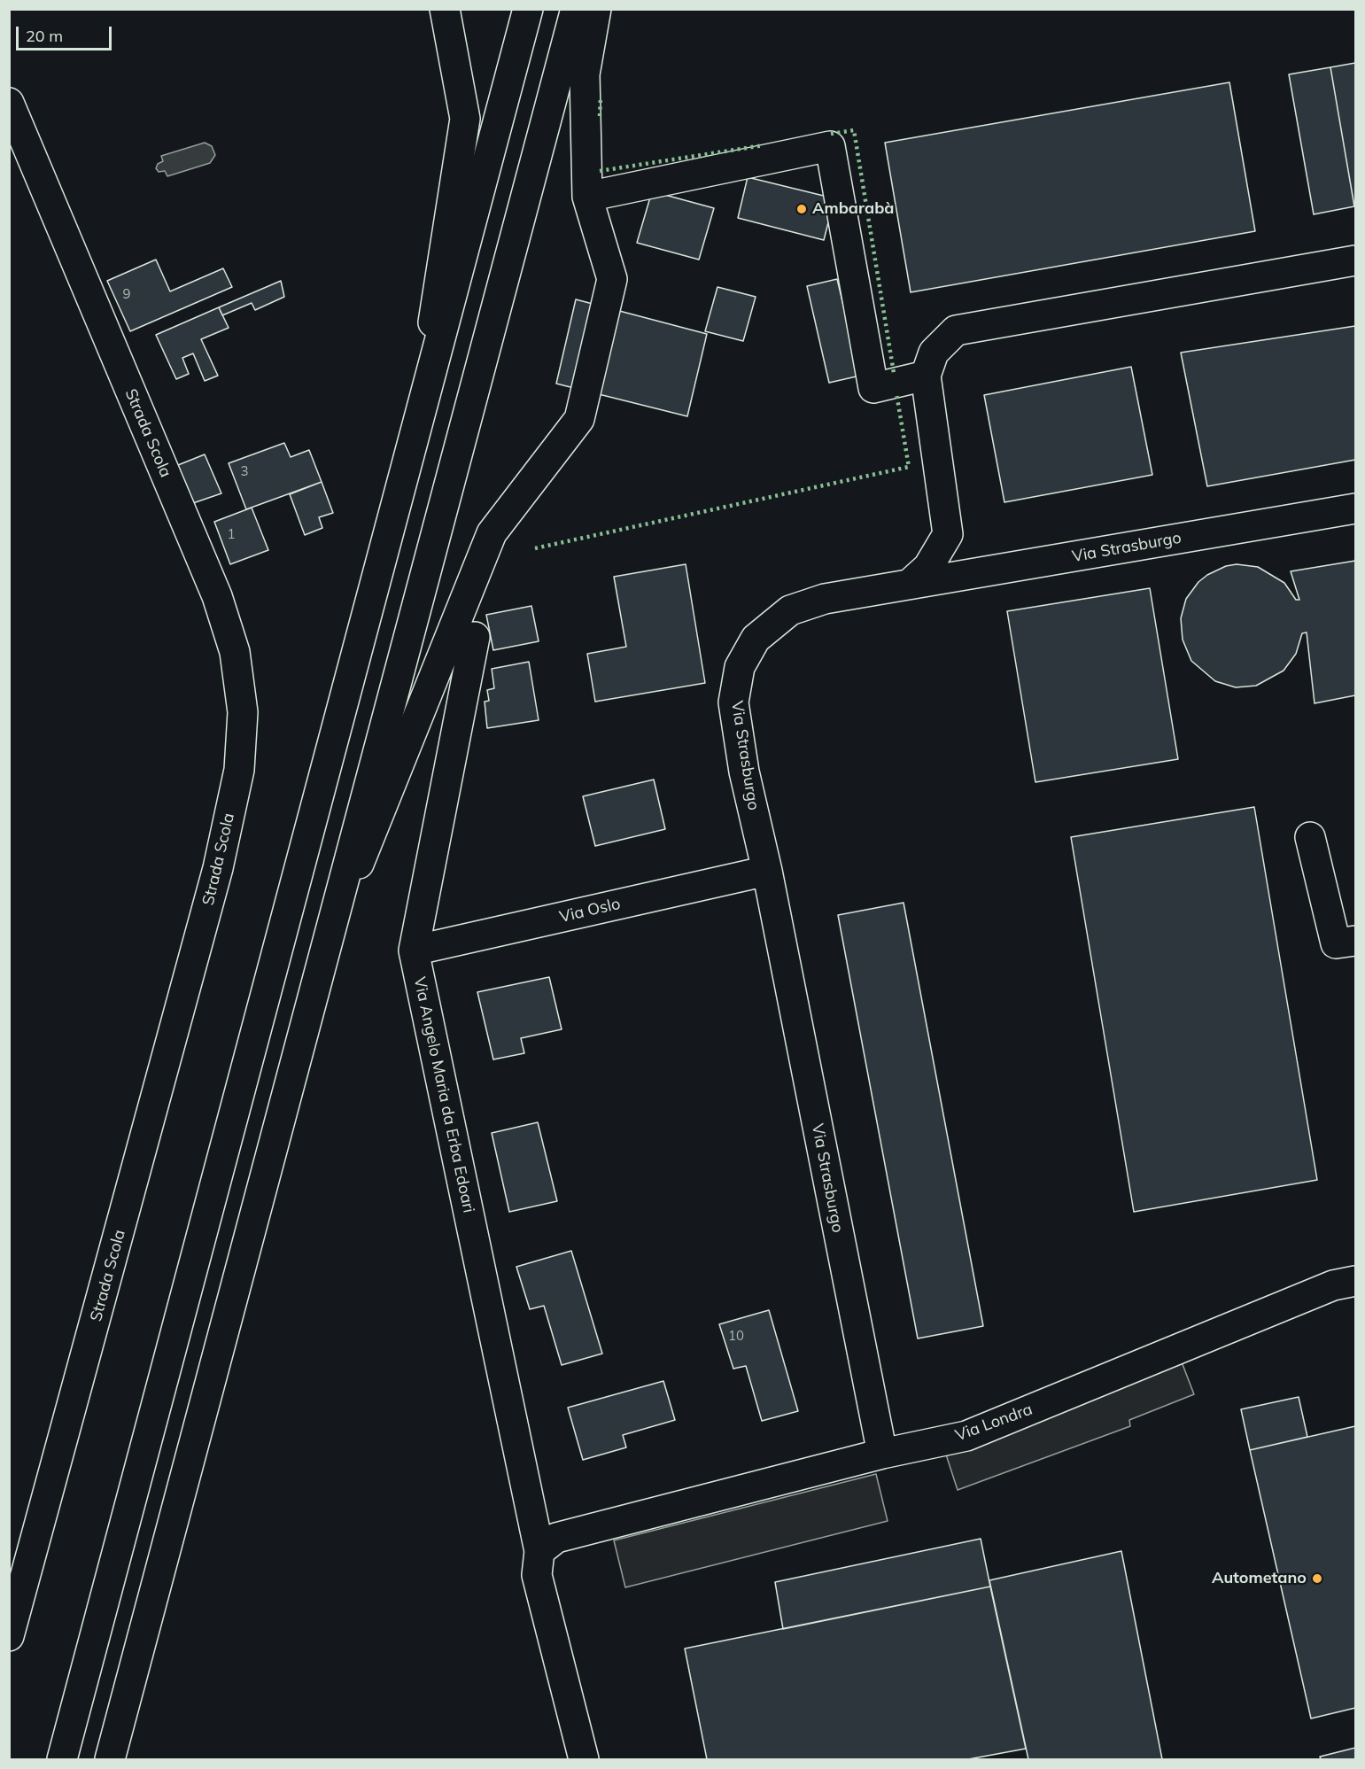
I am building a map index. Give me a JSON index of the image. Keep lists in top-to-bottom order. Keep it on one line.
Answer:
{"streets":{"main road":["Strada Scola","Via Strasburgo","Via Oslo","Via Angelo Maria da Erba Edoari","Via Londra"]},"crossings":[["Via Strasburgo","Via Oslo"],["Via Strasburgo","Via Londra"],["Via Oslo","Via Angelo Maria da Erba Edoari"],["Via Angelo Maria da Erba Edoari","Via Londra"]],"places":["Ambarabà","Autometano"],"house_numbers":["9","3","1","10"],"scale_bar":"20 m"}
